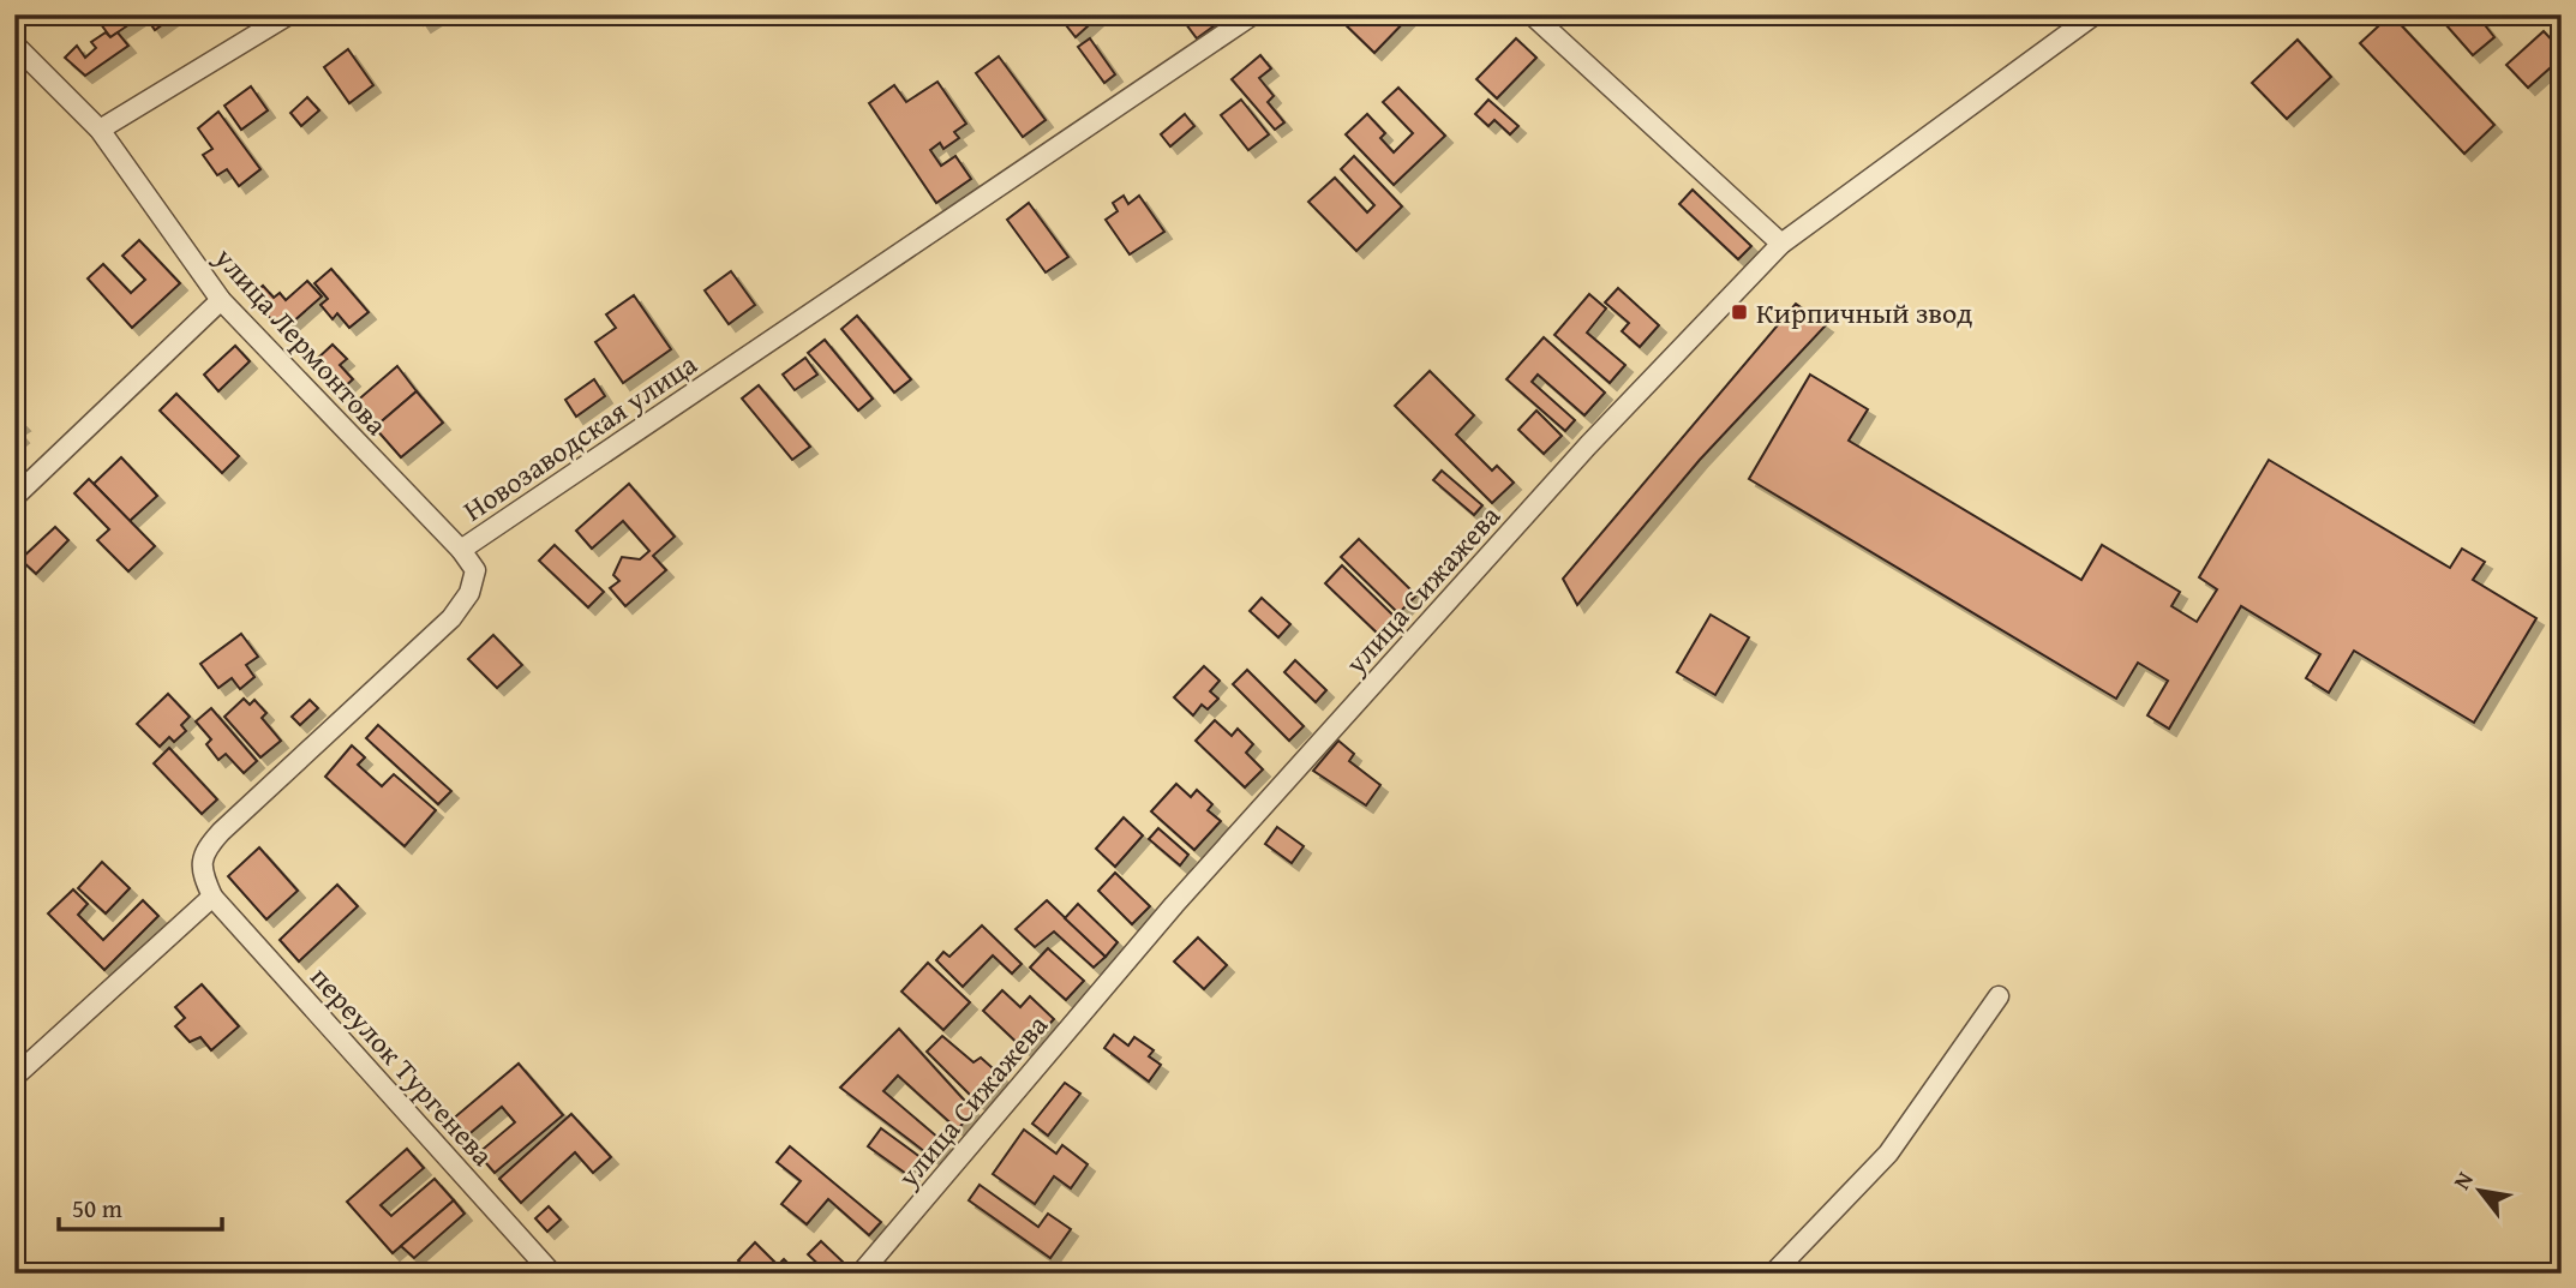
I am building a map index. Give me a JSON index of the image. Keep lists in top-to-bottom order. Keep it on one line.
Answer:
{"streets":{"street":["улица Лермонтова","Новозаводская улица","улица Сижажева","переулок Тургенева"]},"crossings":[["улица Лермонтова","Новозаводская улица"],["Новозаводская улица","переулок Тургенева"]],"places":{"transit":["Кирпичный звод"]},"scale_bar":"50 m","north":"top left"}
